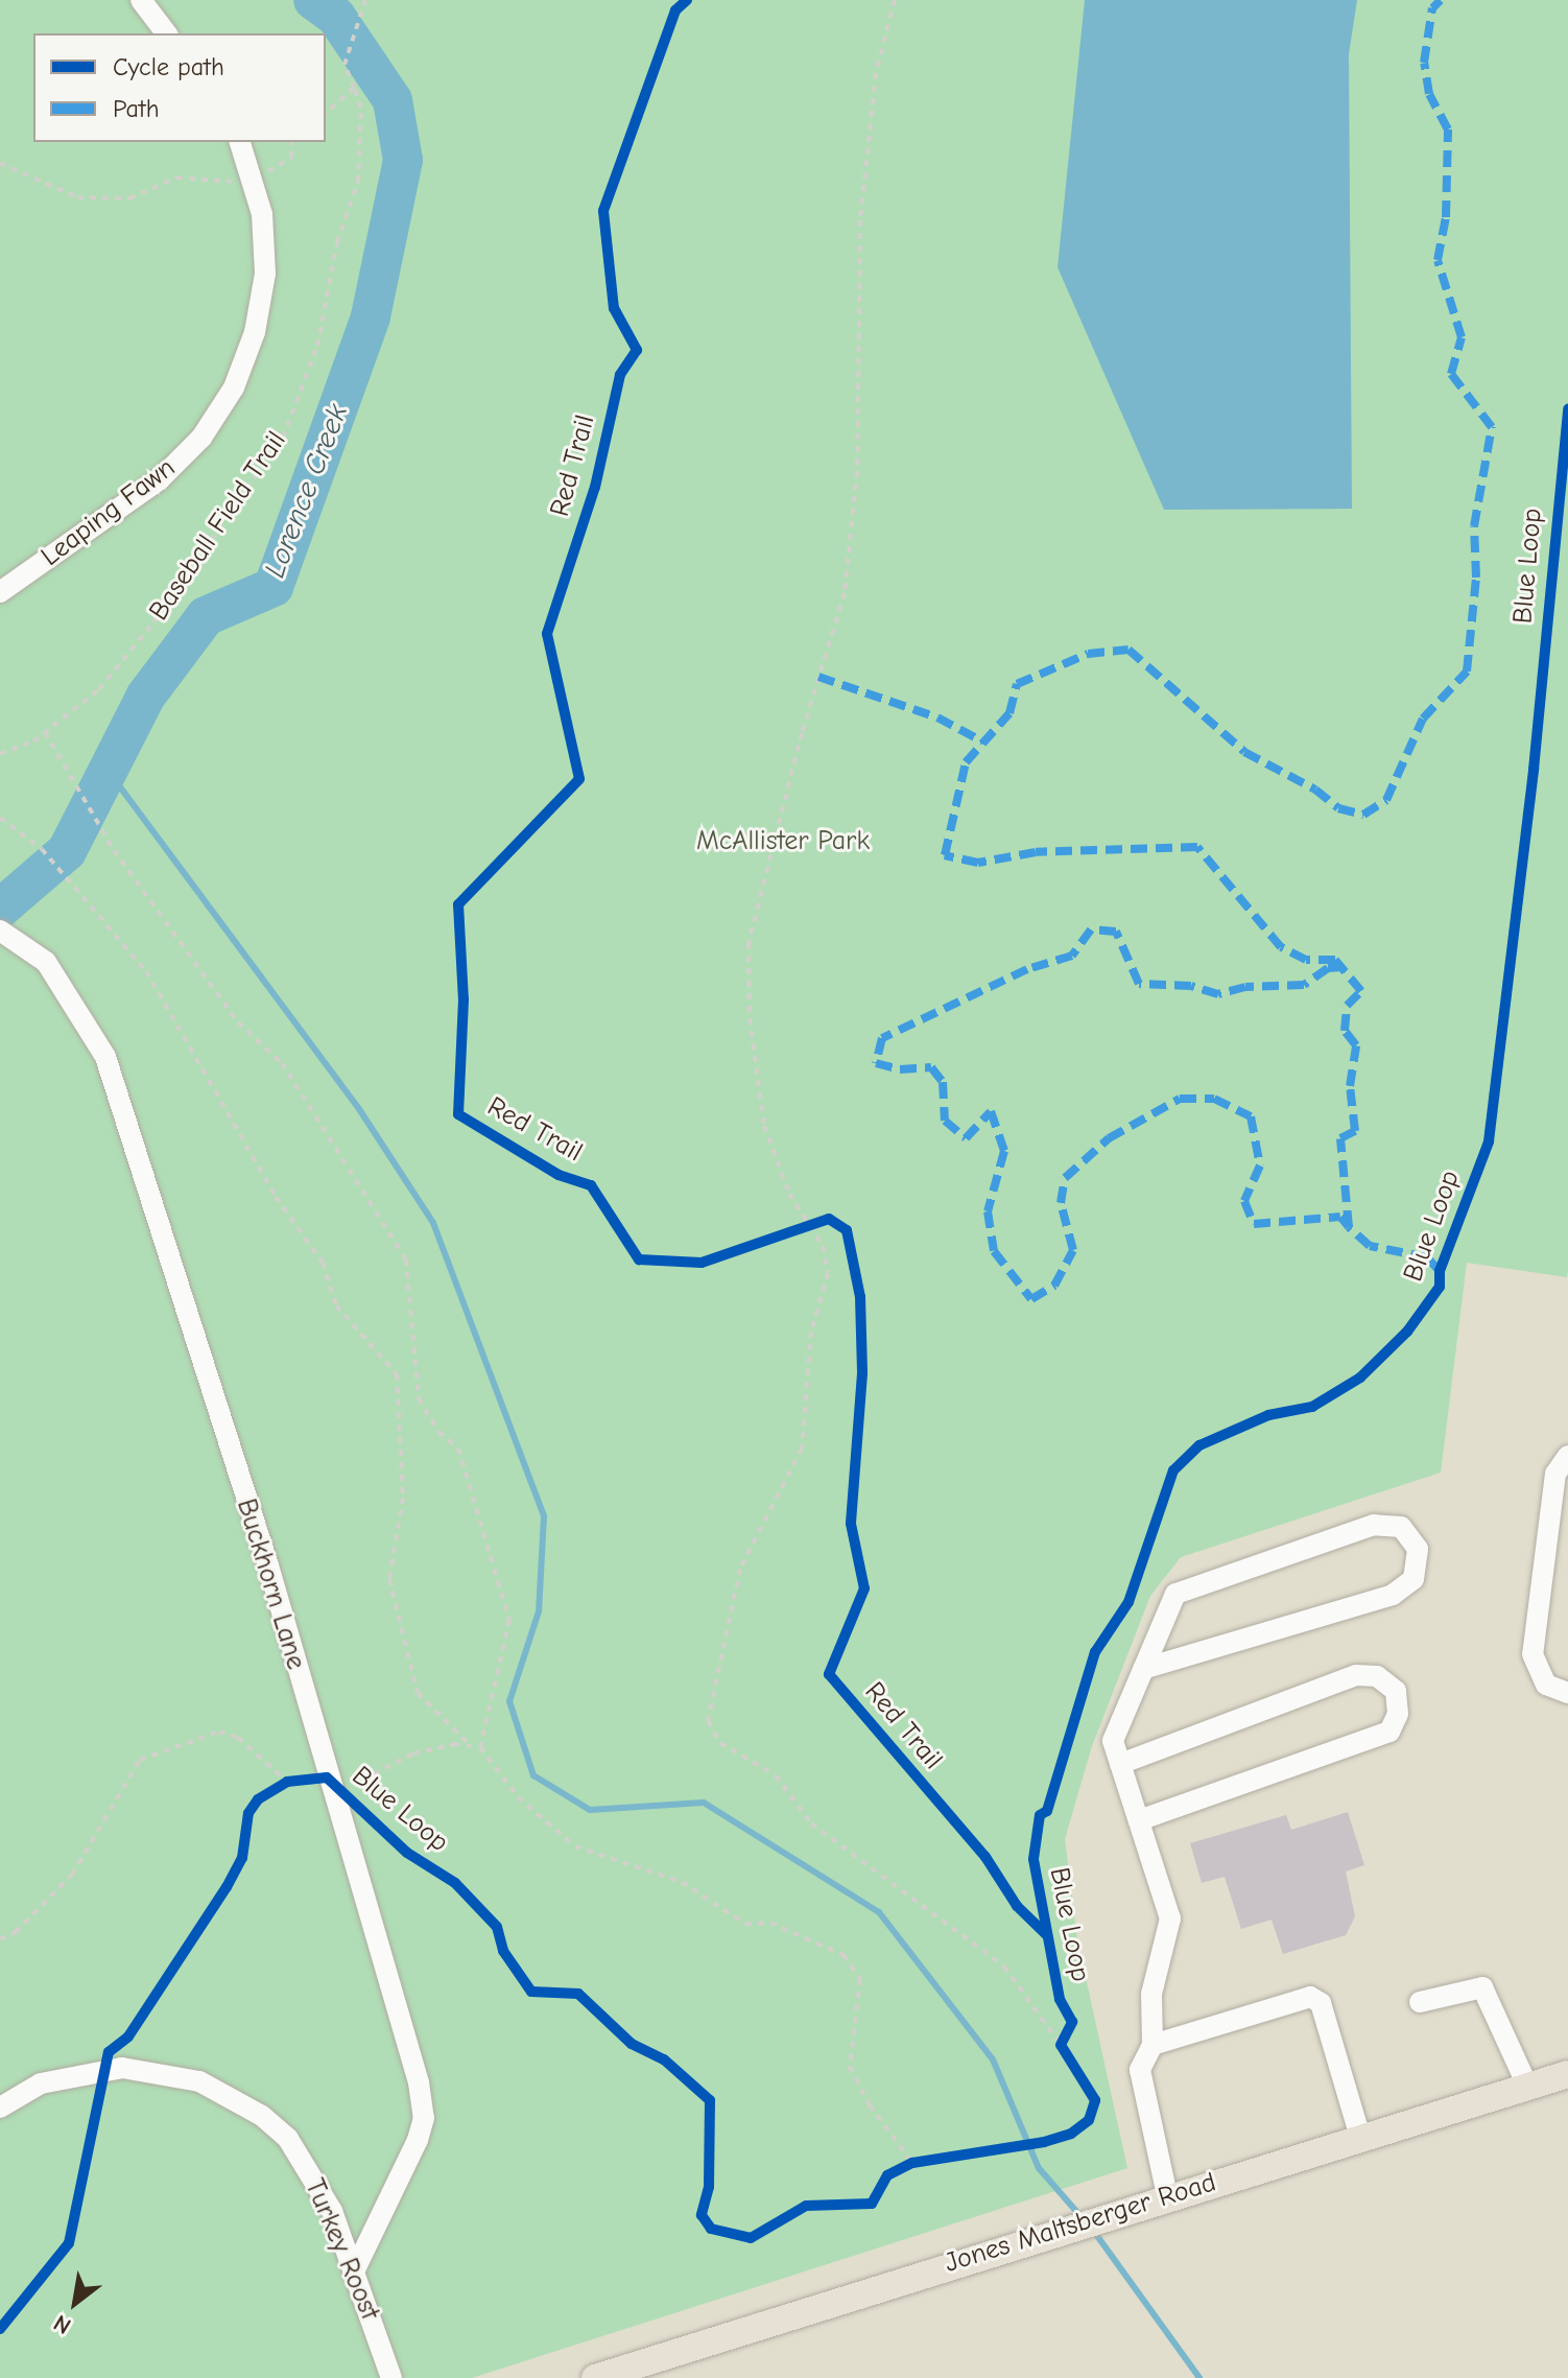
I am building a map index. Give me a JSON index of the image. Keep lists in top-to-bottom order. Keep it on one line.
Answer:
{"streets":{"main road":["Jones Maltsberger Road"],"street":["Leaping Fawn","Buckhorn Lane","Turkey Roost"],"path":["Baseball Field Trail"],"cycle path":["Red Trail","Blue Loop"]},"crossings":[["Red Trail","Blue Loop"],["Blue Loop","Buckhorn Lane"],["Buckhorn Lane","Turkey Roost"]],"water":["Lorence Creek"],"parks":["McAllister Park"],"legend":["Cycle path","Path"],"north":"bottom left"}
